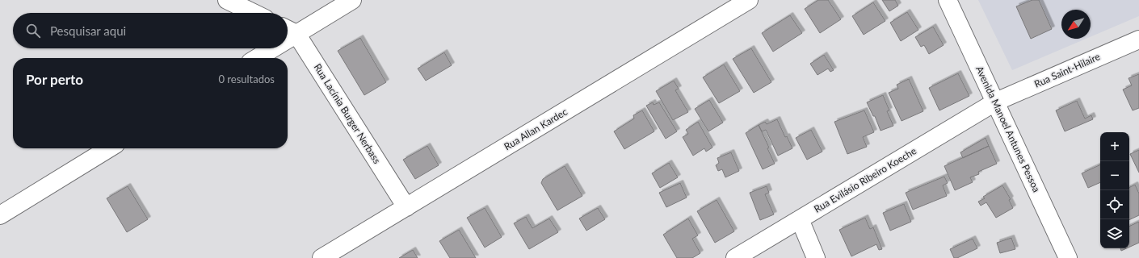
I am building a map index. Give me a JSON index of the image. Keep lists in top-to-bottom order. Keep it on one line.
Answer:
{"streets":{"street":["Rua Saint-Hilaire","Rua Lacínia Burger Nerbass","Rua Allan Kardec","Avenida Manoel Antunes Pessoa","Rua Evilásio Ribeiro Koeche"]},"crossings":[["Rua Saint-Hilaire","Avenida Manoel Antunes Pessoa"],["Rua Saint-Hilaire","Rua Evilásio Ribeiro Koeche"],["Rua Lacínia Burger Nerbass","Rua Allan Kardec"],["Avenida Manoel Antunes Pessoa","Rua Evilásio Ribeiro Koeche"]],"north":"bottom left","page":{"search":"Pesquisar aqui","heading":["Por perto","0 resultados"],"map_buttons":["+","−"]}}
